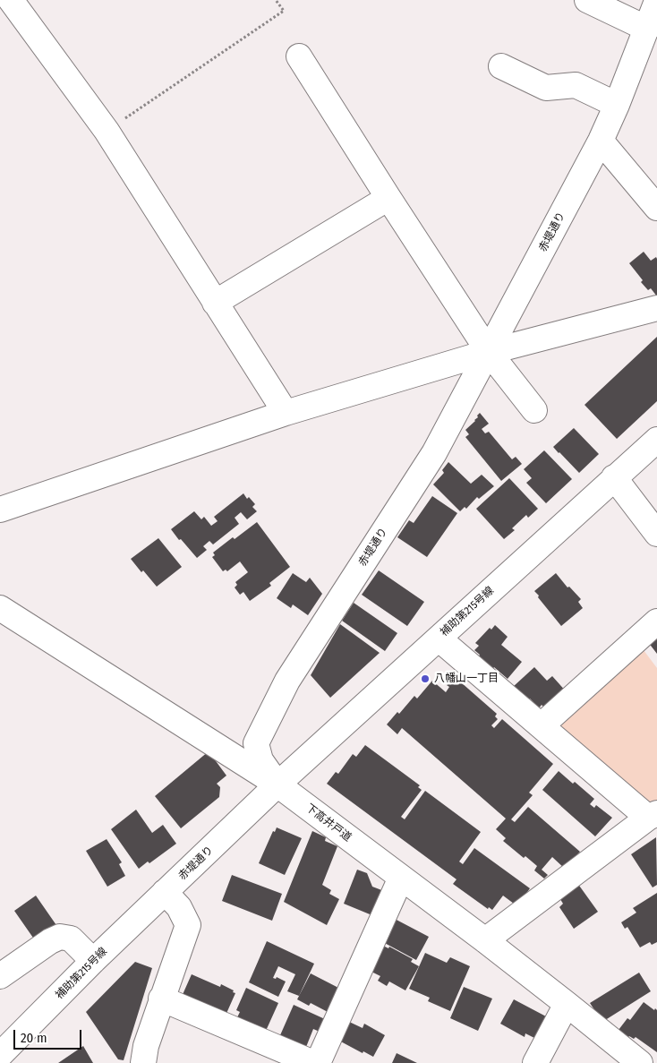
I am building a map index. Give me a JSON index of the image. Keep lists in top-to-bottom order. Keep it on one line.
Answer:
{"streets":{"street":["赤堤通り","補助第215号線","下高井戸道"]},"crossings":[["赤堤通り","補助第215号線"],["赤堤通り","下高井戸道"],["補助第215号線","下高井戸道"]],"places":["八幡山一丁目"],"scale_bar":"20 m"}
